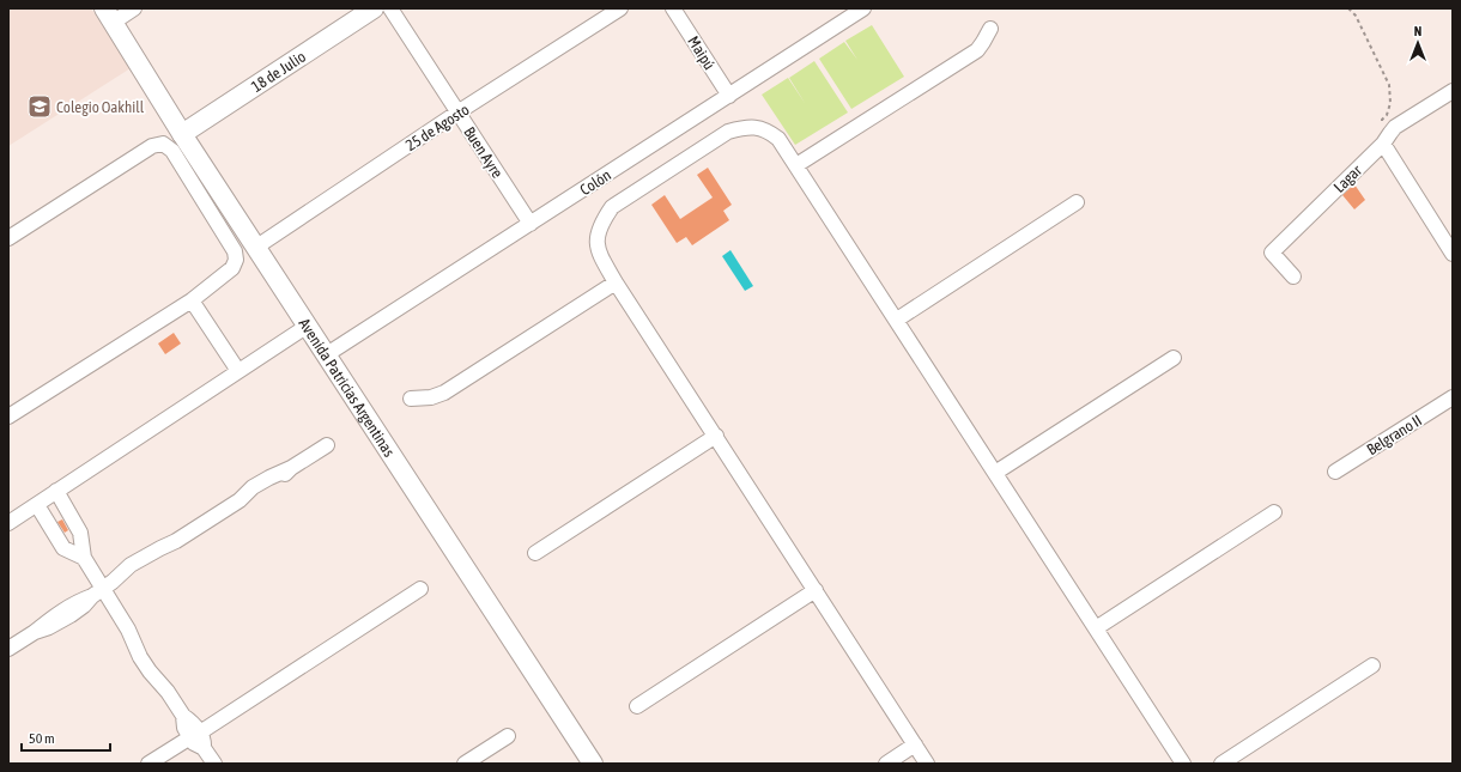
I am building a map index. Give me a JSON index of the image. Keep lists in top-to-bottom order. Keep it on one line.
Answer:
{"streets":{"street":["Maipú","18 de Julio","25 de Agosto","Buen Ayre","Lagar","Colón","Avenida Patricias Argentinas","Belgrano II"]},"crossings":[["Maipú","Colón"],["18 de Julio","Avenida Patricias Argentinas"],["25 de Agosto","Buen Ayre"],["25 de Agosto","Avenida Patricias Argentinas"],["Buen Ayre","Colón"],["Colón","Avenida Patricias Argentinas"]],"places":{"school or university":["Colegio Oakhill"]},"scale_bar":"50 m","north":"top"}
